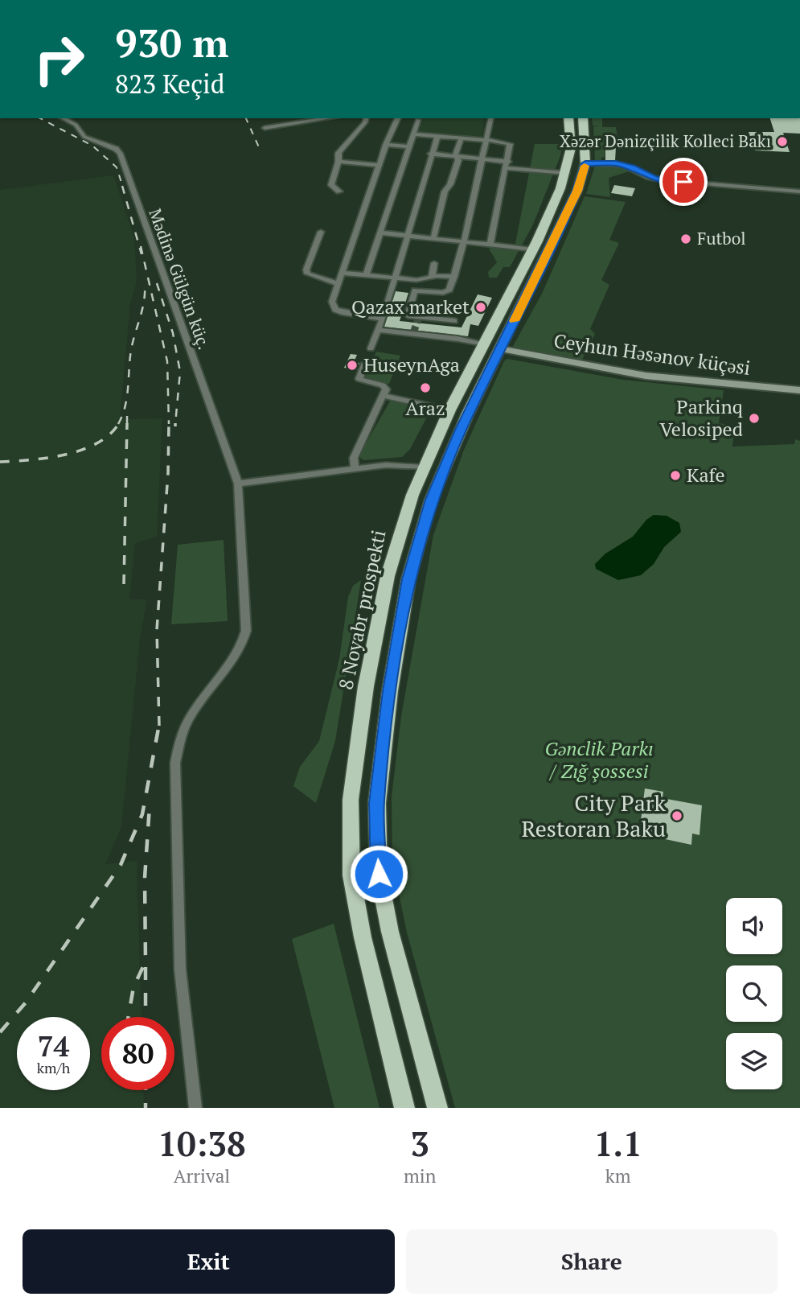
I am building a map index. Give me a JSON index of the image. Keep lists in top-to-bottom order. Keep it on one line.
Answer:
{"streets":{"highway":["8 Noyabr prospekti"],"main road":["Ceyhun Həsənov küçəsi"],"street":["Mədinə Gülgün küç."]},"crossings":[["Ceyhun Həsənov küçəsi","8 Noyabr prospekti"]],"parks":["Gənclik Parkı / Zığ şossesi"],"places":["Xəzər Dənizçilik Kolleci Bakı","Futbol","Qazax market","HuseynAga","Araz","Parkinq Velosiped","Kafe","City Park Restoran Baku"],"page":{"turn":["930 m","823 Keçid"],"speed":"74 km/h","limit":"80","eta":["10:38","Arrival","3","min","1.1","km"],"buttons":["Exit","Share"]}}
